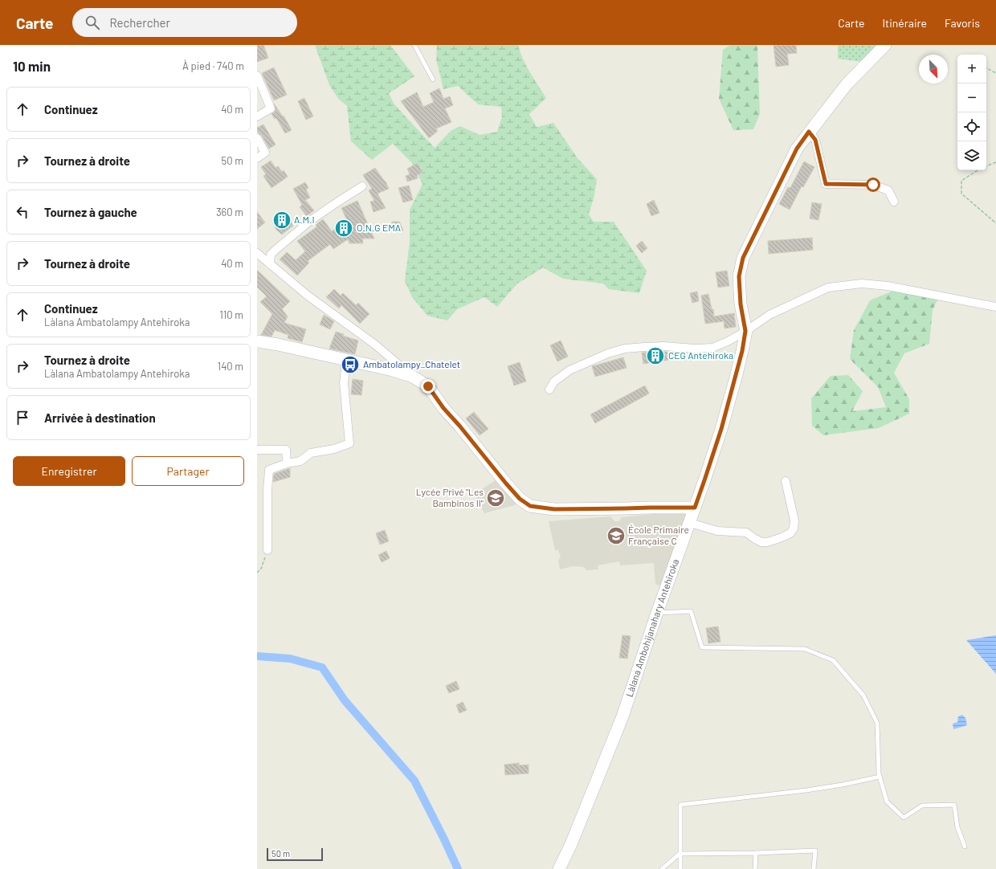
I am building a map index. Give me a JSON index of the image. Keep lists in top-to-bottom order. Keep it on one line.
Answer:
{"streets":{"street":["Làlana Ambohijanahary Antehiroka"]},"places":{"building":["A.M.I","O.N.G EMA","CEG Antehiroka"],"bus stop":["Ambatolampy_Chatelet"],"school or university":["Lycée Privé \"Les Bambinos II\"","École Primaire Française C"]},"scale_bar":"50 m","north":"bottom right","page":{"header":"Carte","search":"Rechercher","nav":["Carte","Itinéraire","Favoris"],"heading":["10 min","À pied · 740 m"],"map_buttons":["+","−"],"list":[["Continuez","40 m"],["Tournez à droite","50 m"],["Tournez à gauche","360 m"],["Tournez à droite","40 m"],["Continuez","Làlana Ambatolampy Antehiroka","110 m"],["Tournez à droite","Làlana Ambatolampy Antehiroka","140 m"],"Arrivée à destination"],"buttons":["Enregistrer","Partager"],"scale":"50 m"}}
